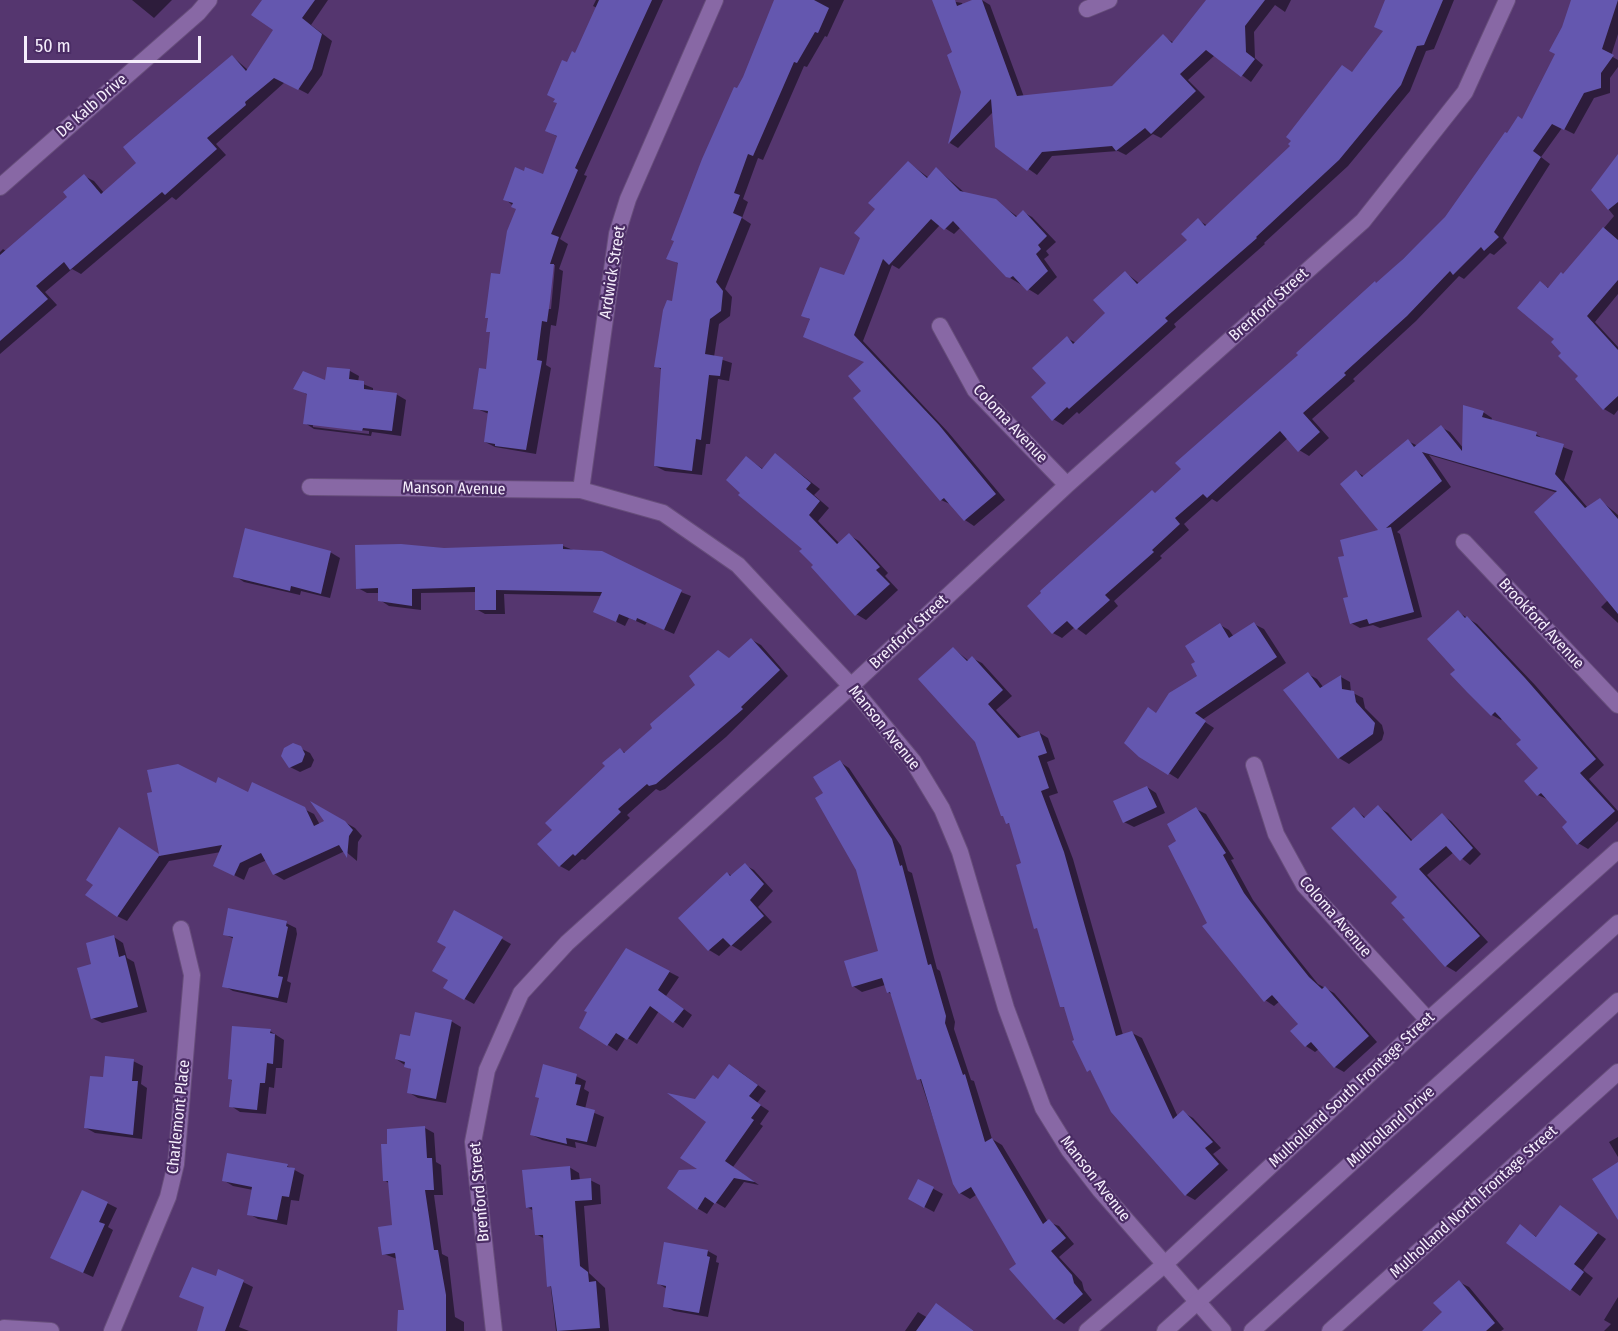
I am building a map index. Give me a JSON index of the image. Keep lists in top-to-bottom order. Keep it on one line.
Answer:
{"streets":{"street":["De Kalb Drive","Ardwick Street","Brenford Street","Coloma Avenue","Manson Avenue","Brookford Avenue","Mulholland South Frontage Street","Charlemont Place","Mulholland Drive","Mulholland North Frontage Street"]},"crossings":[["Ardwick Street","Manson Avenue"],["Brenford Street","Coloma Avenue"],["Brenford Street","Manson Avenue"],["Coloma Avenue","Mulholland South Frontage Street"],["Manson Avenue","Mulholland South Frontage Street"],["Manson Avenue","Mulholland Drive"]],"scale_bar":"50 m"}
